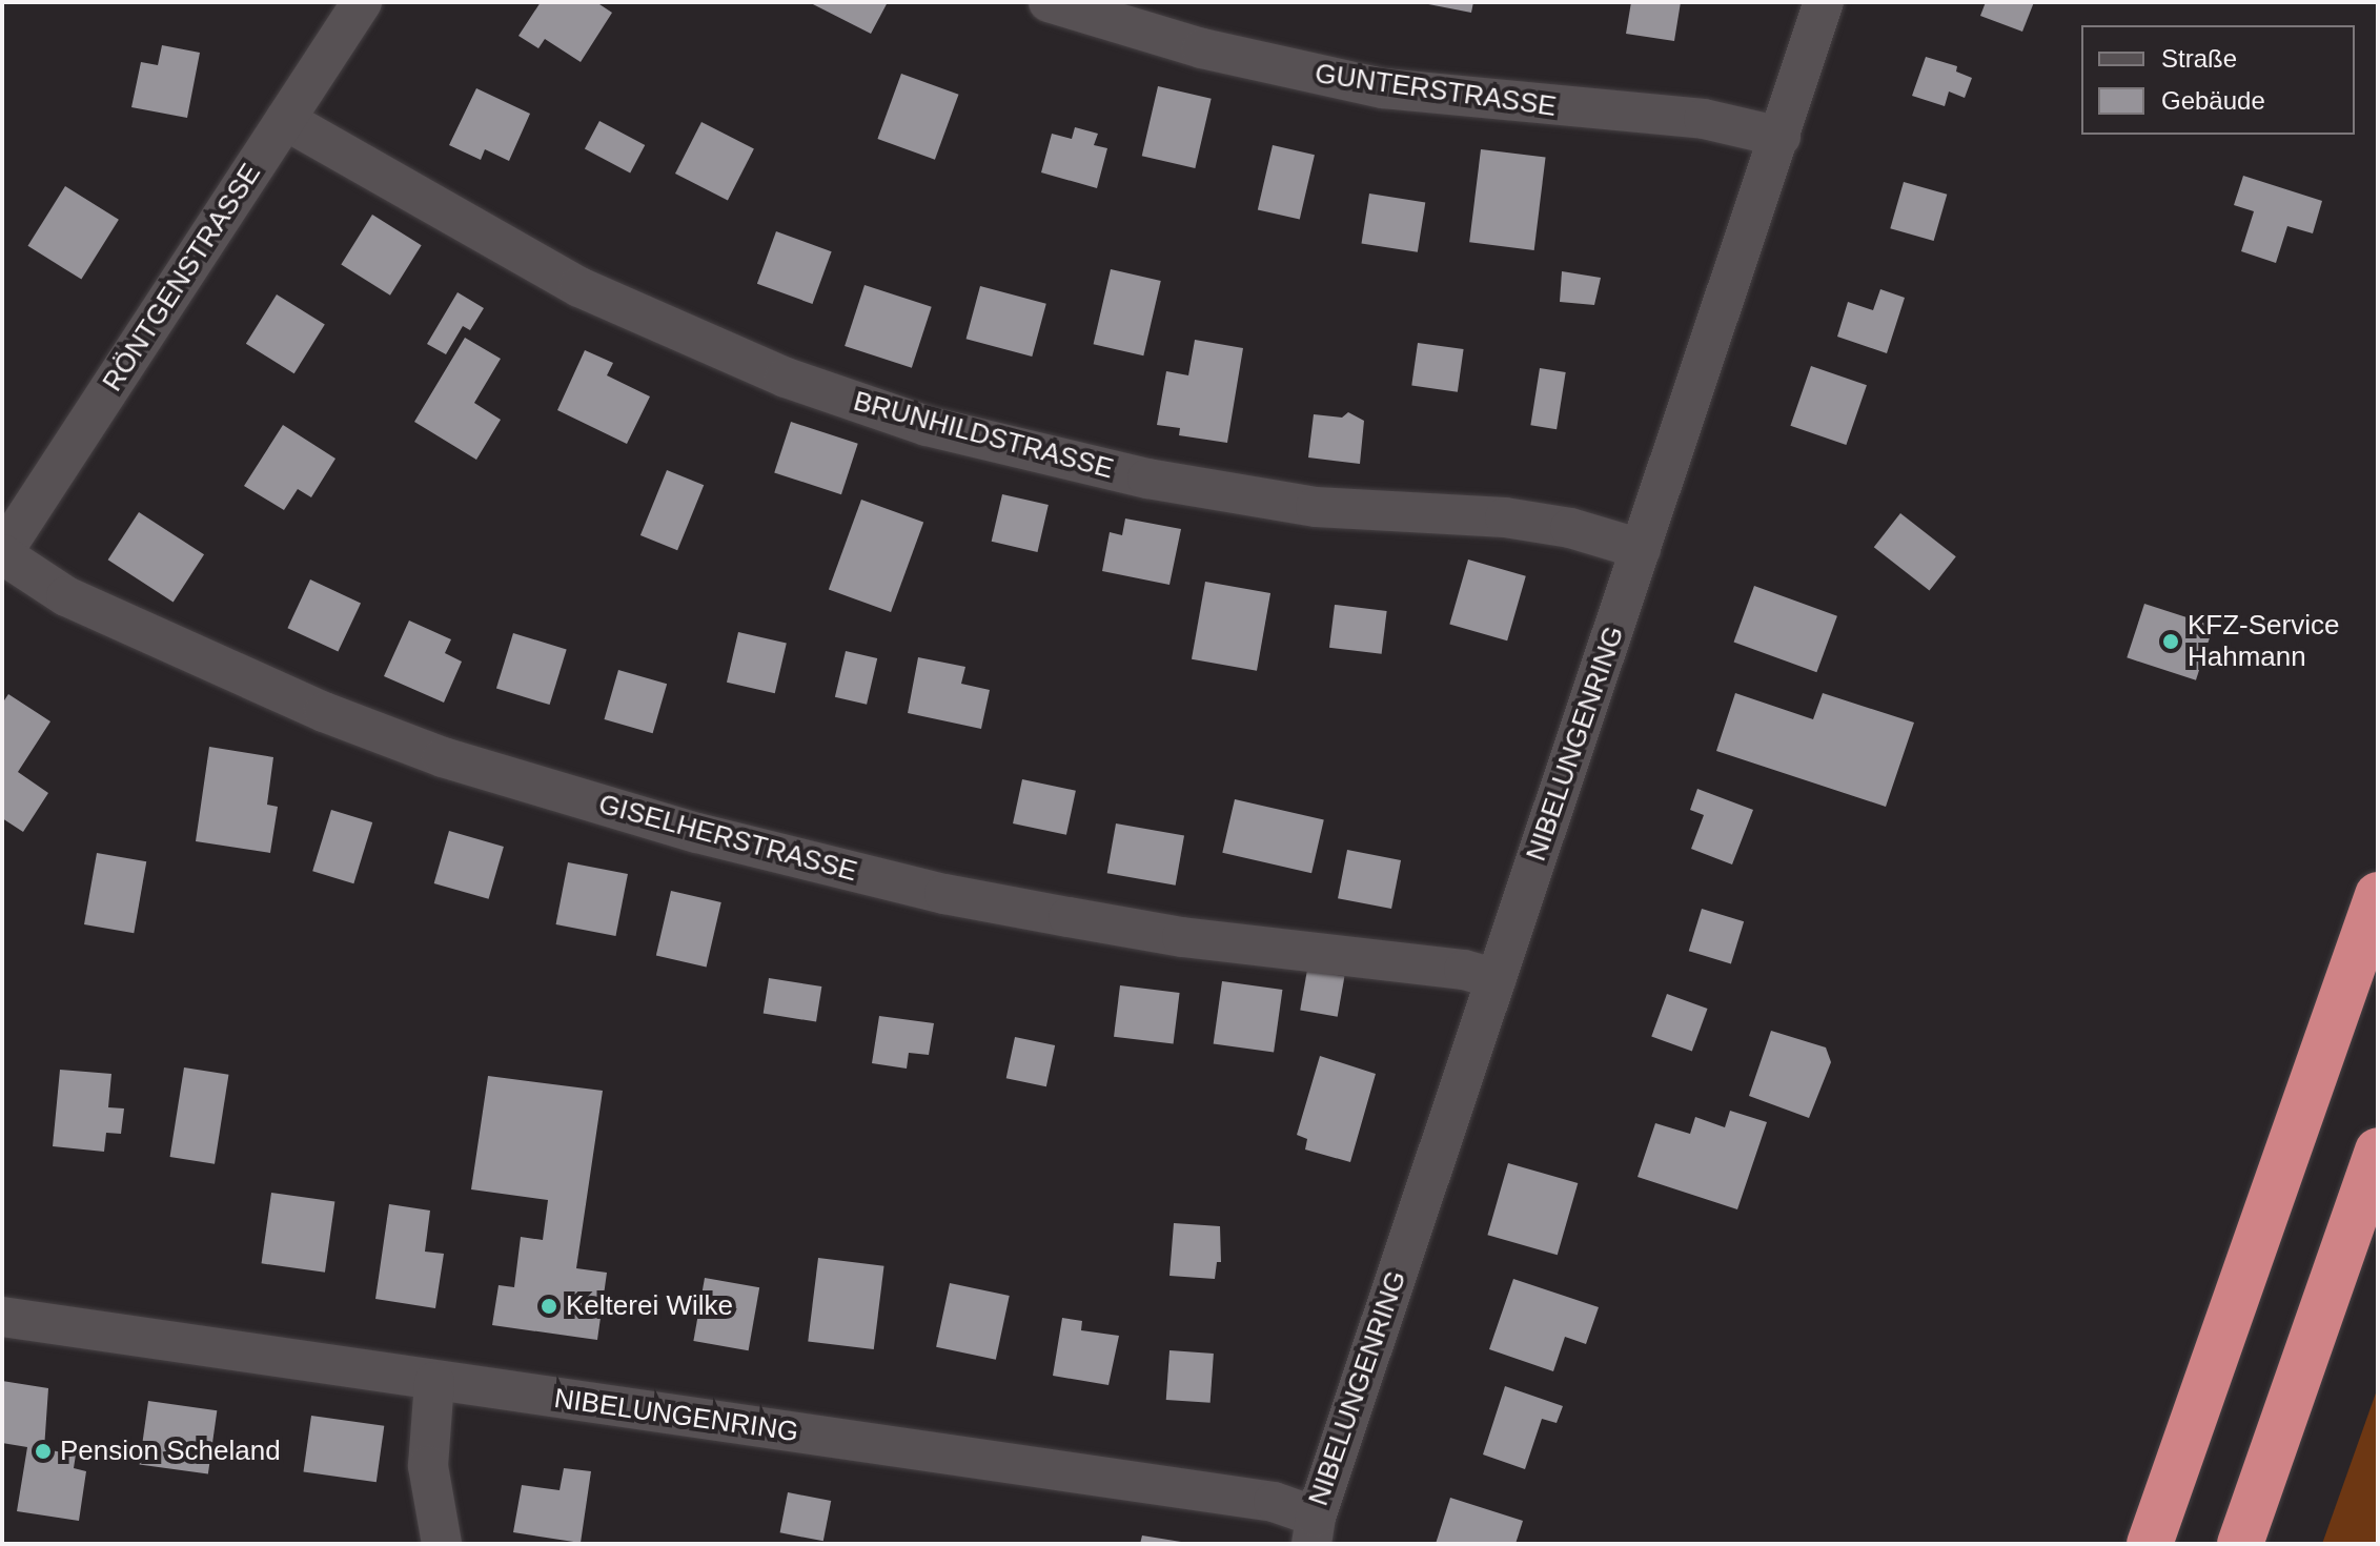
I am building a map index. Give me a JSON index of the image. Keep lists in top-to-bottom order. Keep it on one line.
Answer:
{"streets":{"street":["GUNTERSTRASSE","RÖNTGENSTRASSE","BRUNHILDSTRASSE","NIBELUNGENRING","GISELHERSTRASSE"]},"crossings":[["GUNTERSTRASSE","NIBELUNGENRING"],["RÖNTGENSTRASSE","BRUNHILDSTRASSE"],["RÖNTGENSTRASSE","GISELHERSTRASSE"],["BRUNHILDSTRASSE","NIBELUNGENRING"],["NIBELUNGENRING","GISELHERSTRASSE"]],"places":["KFZ-Service Hahmann","Kelterei Wilke","Pension Scheland"],"legend":["Straße","Gebäude"]}
